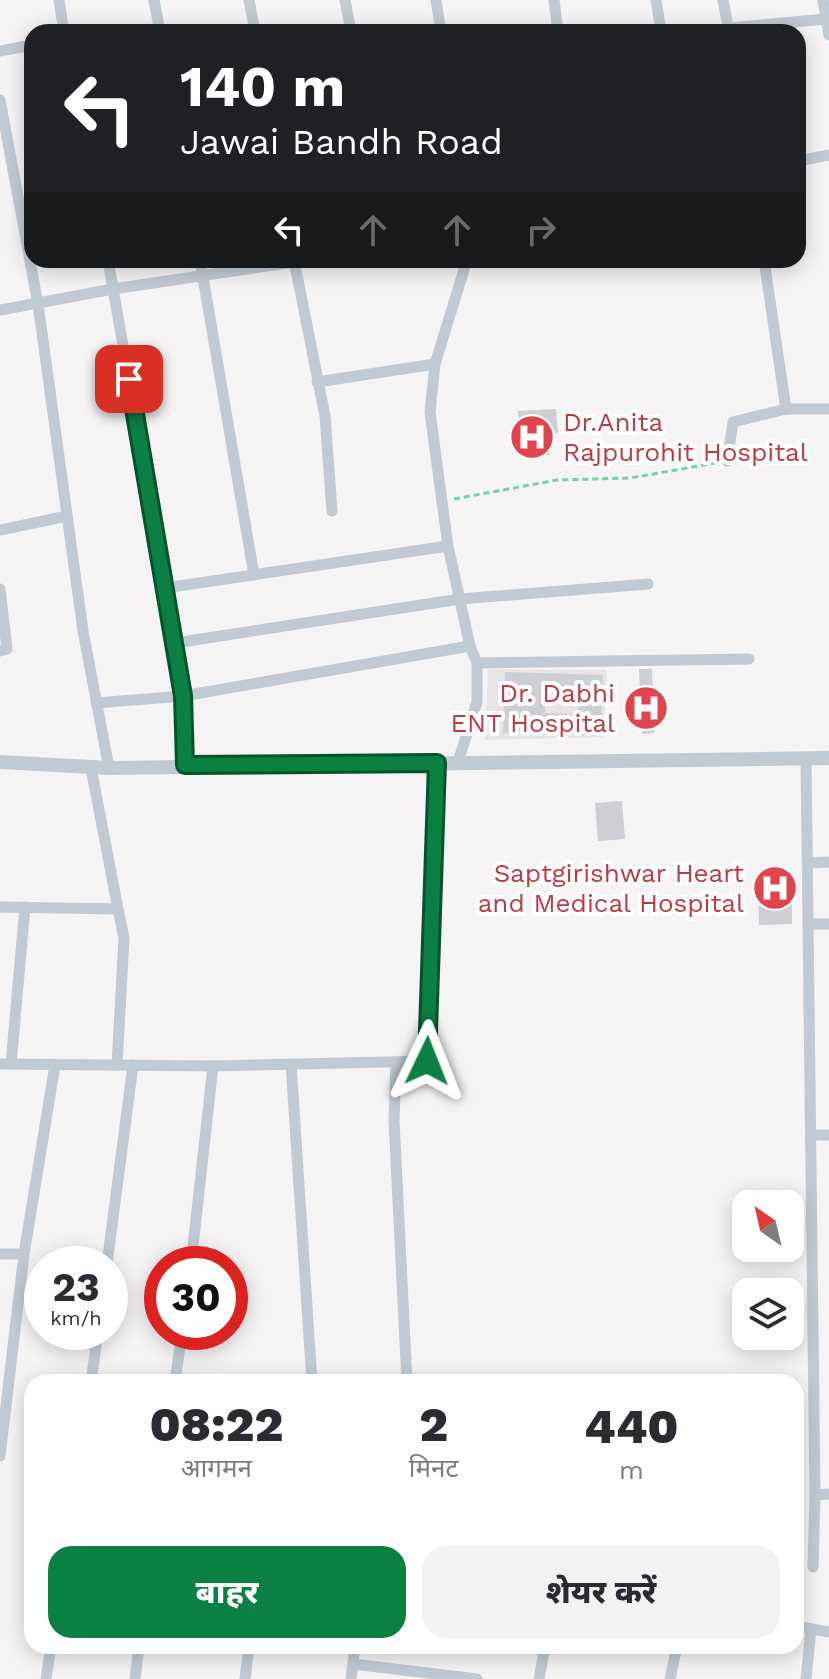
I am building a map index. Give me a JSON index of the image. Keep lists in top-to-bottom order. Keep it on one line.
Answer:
{"places":{"hospital":["Dr.Anita Rajpurohit Hospital","Dr. Dabhi ENT Hospital","Saptgirishwar Heart and Medical Hospital"]},"north":"top left","page":{"turn":["140 m","Jawai Bandh Road"],"speed":"23 km/h","limit":"30","eta":["08:22","आगमन","2","मिनट","440","m"],"buttons":["बाहर","शेयर करें"]}}
